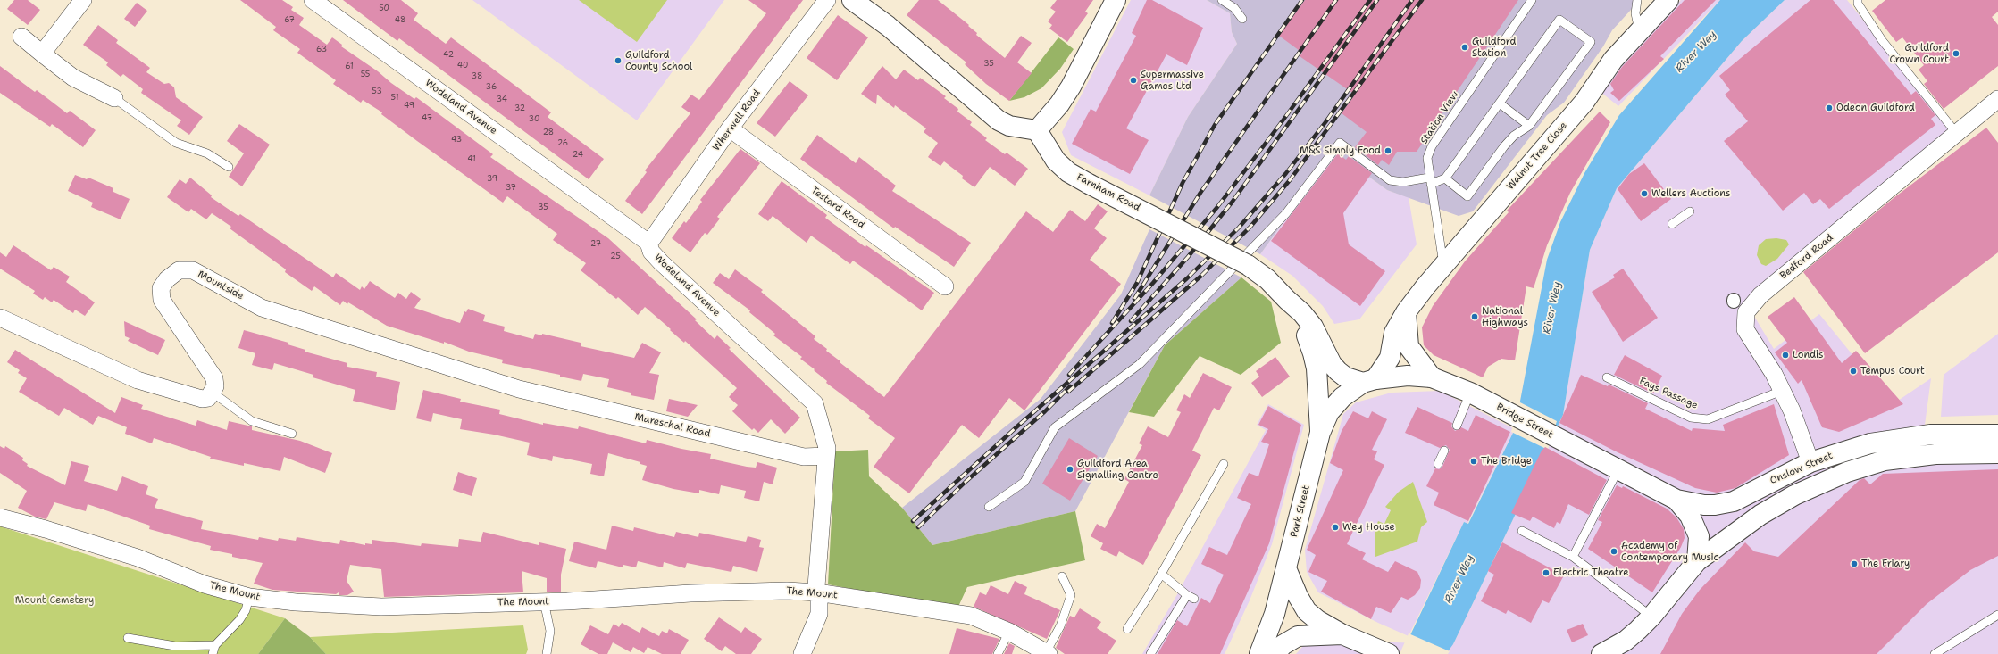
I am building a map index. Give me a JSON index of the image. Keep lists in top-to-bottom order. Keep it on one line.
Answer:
{"streets":{"main road":["Walnut Tree Close","Farnham Road","Bridge Street","Onslow Street","Park Street"],"street":["Wodeland Avenue","Wherwell Road","Testard Road","Bedford Road","Mountside","Mareschal Road","The Mount"],"lane":["Station View","Fays Passage"]},"crossings":[["Wodeland Avenue","Wherwell Road"],["Wodeland Avenue","Mareschal Road"],["Wodeland Avenue","The Mount"],["Station View","Walnut Tree Close"],["Wherwell Road","Testard Road"],["Walnut Tree Close","Farnham Road"],["Walnut Tree Close","Bridge Street"],["Walnut Tree Close","Park Street"],["Farnham Road","Bridge Street"],["Farnham Road","Park Street"],["Bedford Road","Fays Passage"],["Bedford Road","Onslow Street"],["Mountside","Mareschal Road"],["Bridge Street","Onslow Street"],["Bridge Street","Park Street"]],"water":["River Wey"],"parks":["Mount Cemetery"],"places":["Guildford Station","Guildford Crown Court","Guildford County School","Supermassive Games Ltd","Odeon Guildford","M&S Simply Food","Wellers Auctions","National Highways","Londis","Tempus Court","The Bridge","Guildford Area Signalling Centre","Wey House","Academy of Contemporary Music","The Friary","Electric Theatre"],"house_numbers":["50","67","48","63","42","35","40","61","55","38","36","53","51","34","49","32","47","30","28","43","26","24","41","39","37","35","27","25"]}
